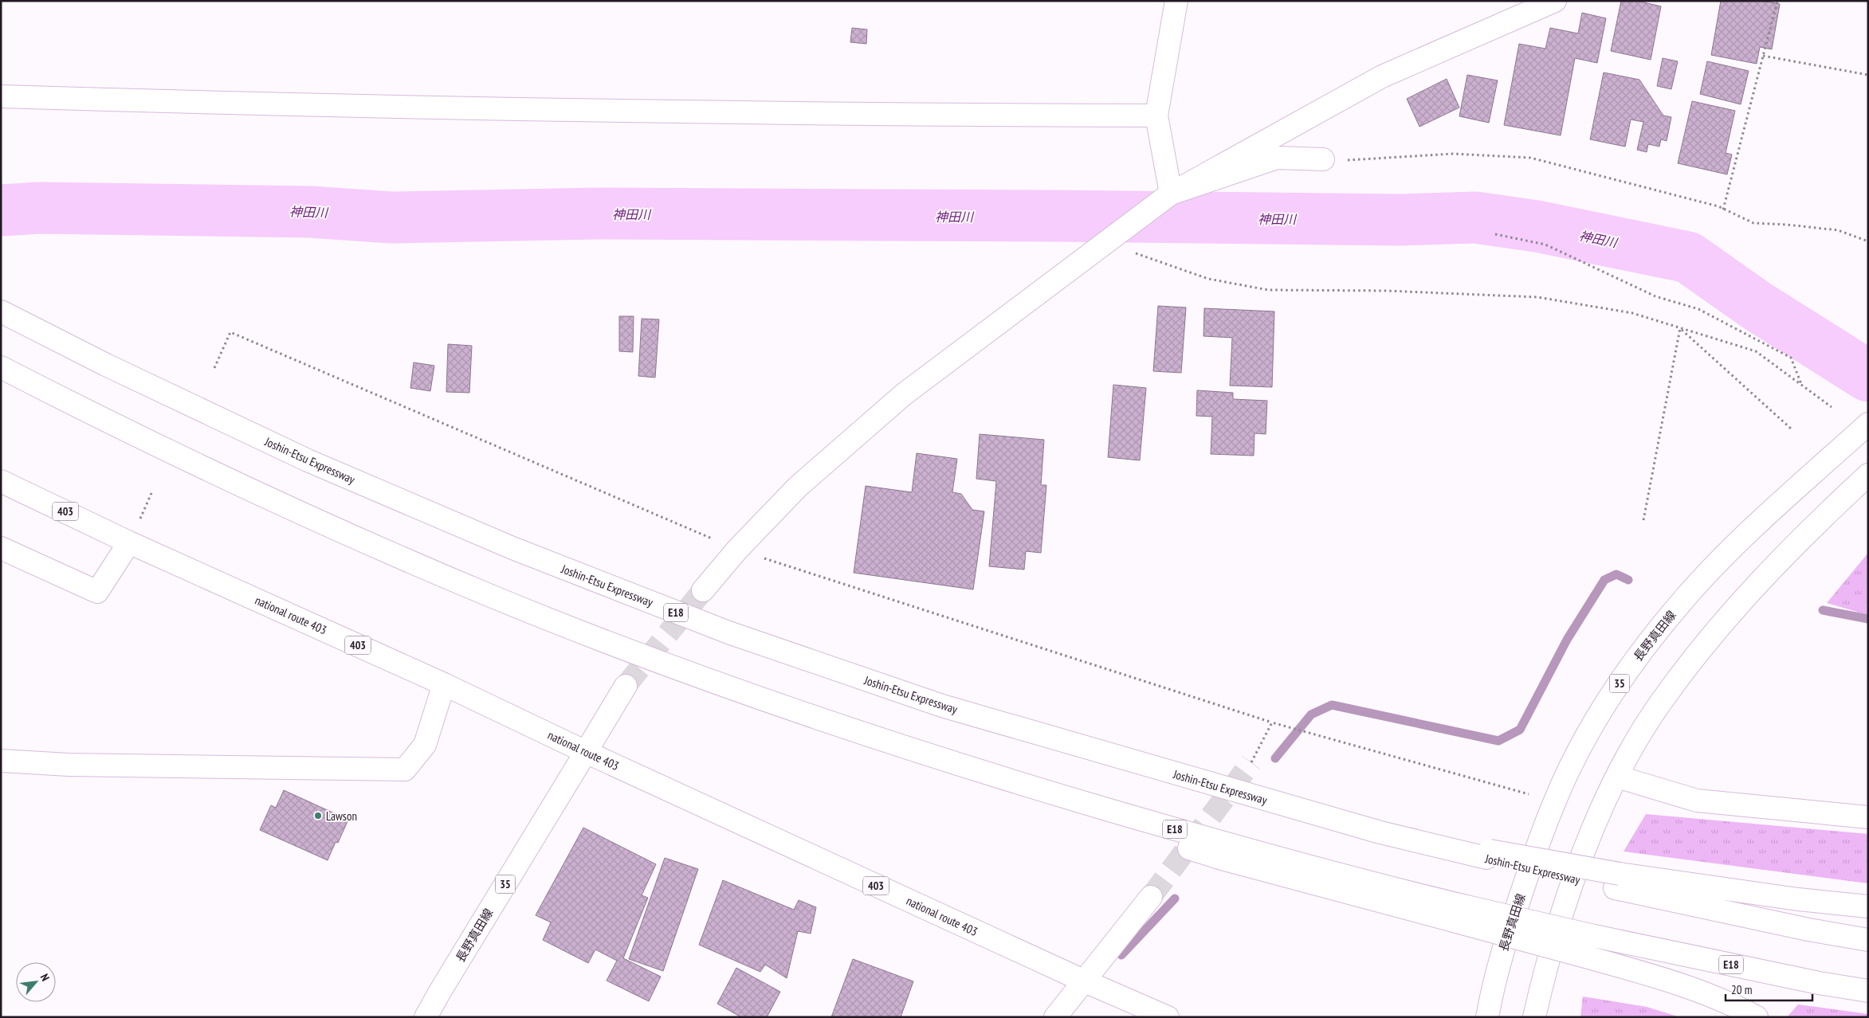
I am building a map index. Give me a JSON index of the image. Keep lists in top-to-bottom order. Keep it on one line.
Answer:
{"streets":{"main road":["Joshin-Etsu Expressway","403","E18","national route 403","長野真田線","35"]},"crossings":[["national route 403","長野真田線"]],"water":["神田川"],"places":["Lawson"],"scale_bar":"20 m","north":"top right"}
